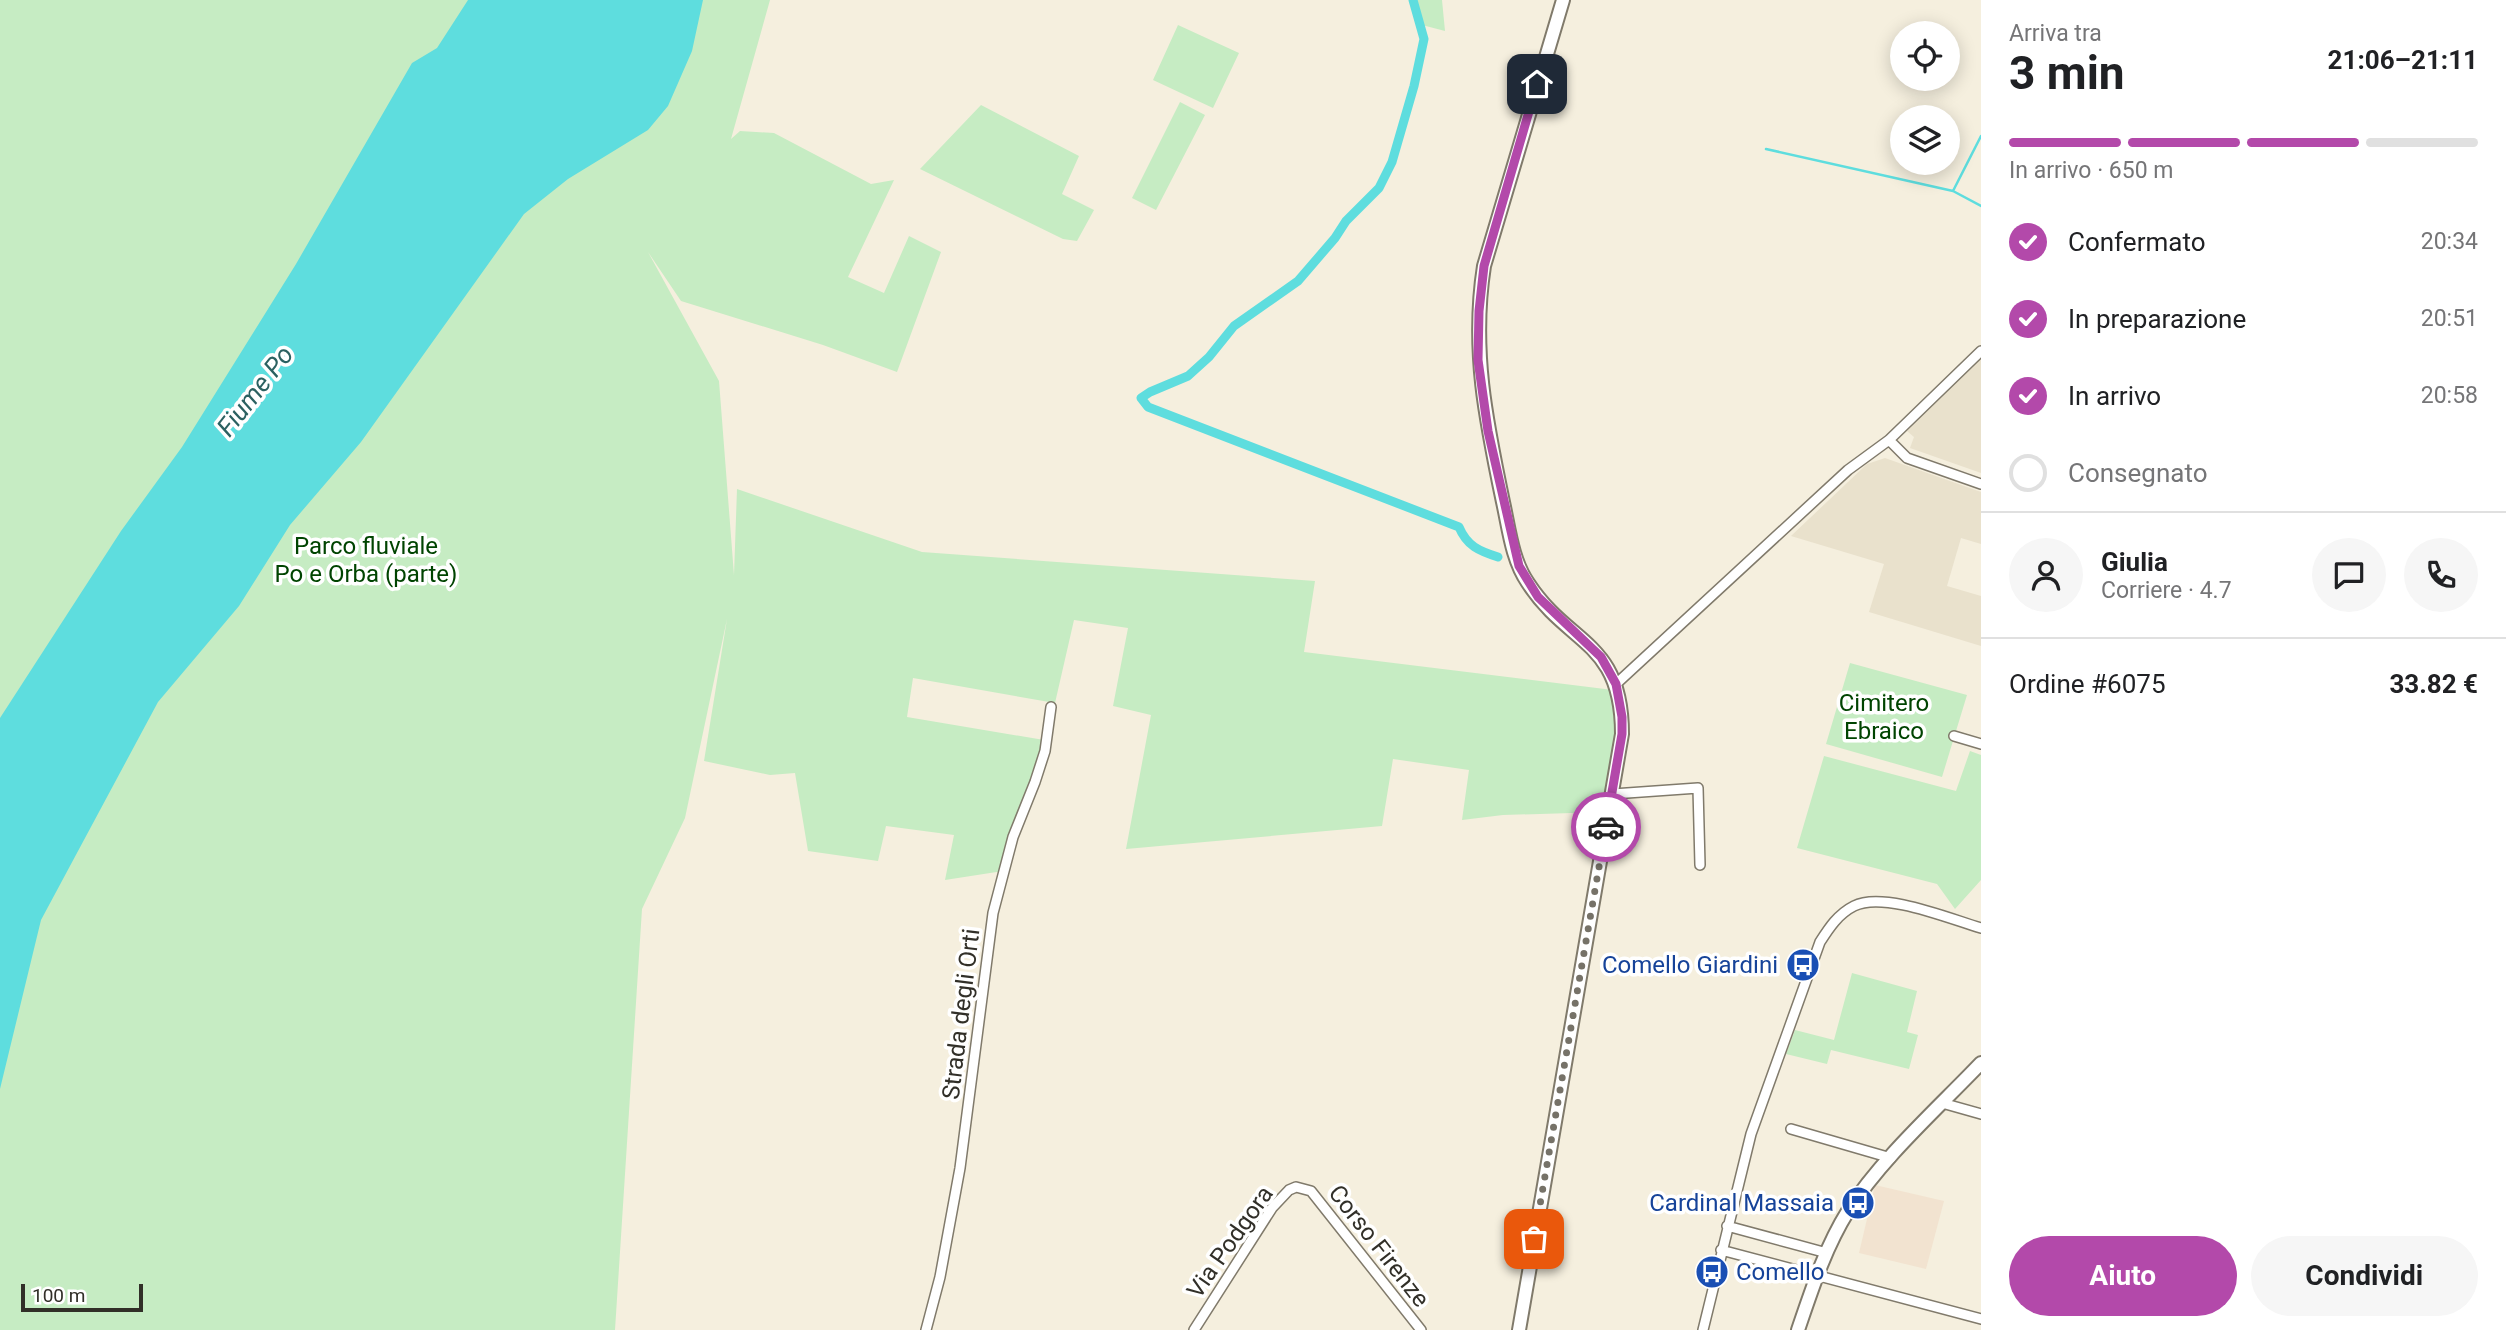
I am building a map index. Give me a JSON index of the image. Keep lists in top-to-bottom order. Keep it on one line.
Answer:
{"streets":{"street":["Strada degli Orti","Via Podgora","Corso Firenze"]},"crossings":[["Via Podgora","Corso Firenze"]],"water":["Fiume Po"],"parks":["Parco fluviale Po e Orba (parte)","Cimitero Ebraico"],"places":{"bus stop":["Comello Giardini","Cardinal Massaia","Comello"]},"scale_bar":"100 m","page":{"heading":["3 min","Arriva tra","21:06–21:11"],"panel":["Giulia","Corriere · 4.7","Ordine #6075","33.82 €"],"bar":"In arrivo · 650 m","list":[["Confermato","20:34"],["In preparazione","20:51"],["In arrivo","20:58"],"Consegnato"],"buttons":["Aiuto","Condividi"],"scale":"100 m"}}
